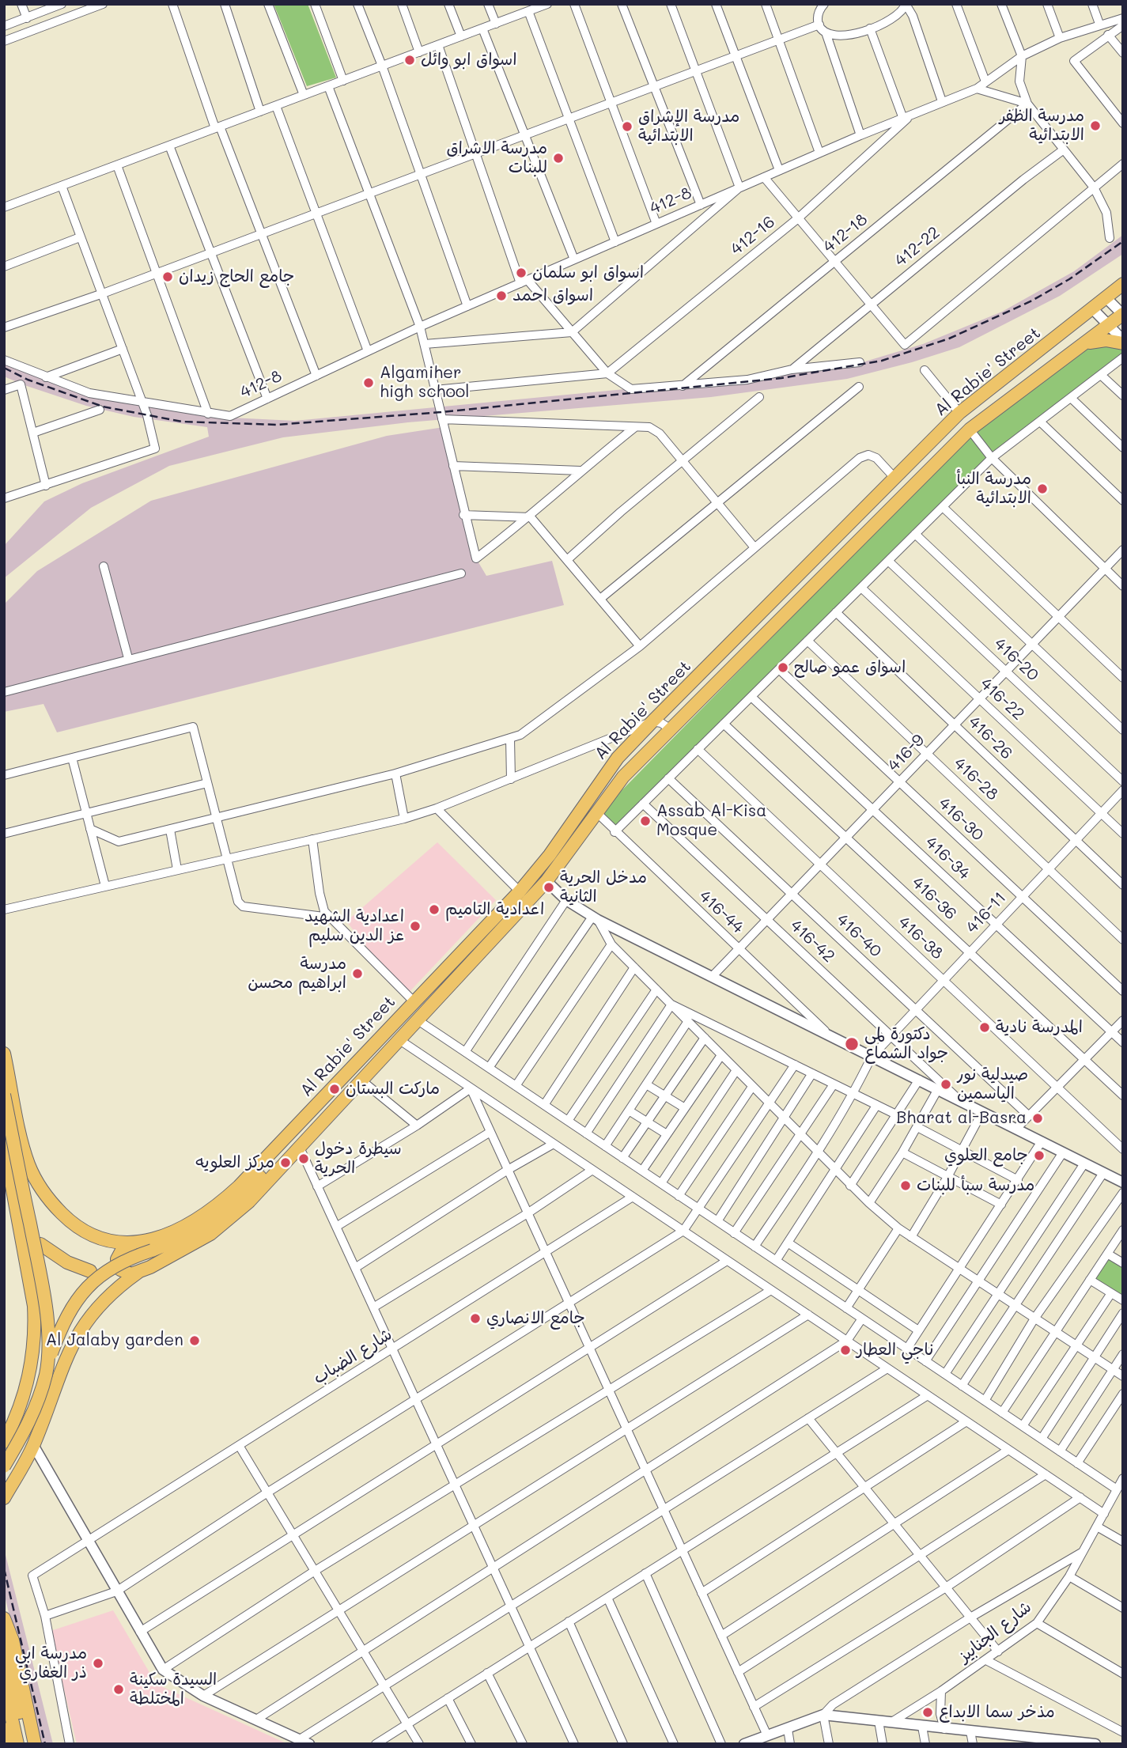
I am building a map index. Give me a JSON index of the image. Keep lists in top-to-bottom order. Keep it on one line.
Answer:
{"streets":{"main road":["Al Rabie' Street"],"street":["412-8","412-18","412-16","412-22","416-20","416-22","416-26","416-9","416-28","416-30","416-34","416-36","416-44","416-11","416-40","416-38","416-42","شارع الضباب","شارع الجنابيز"]},"crossings":[["412-8","412-16"],["Al Rabie' Street","416-44"],["416-20","416-9"],["416-22","416-9"],["416-22","416-11"],["416-26","416-9"],["416-26","416-11"],["416-9","416-28"],["416-9","416-30"],["416-9","416-34"],["416-9","416-36"],["416-9","416-44"],["416-9","416-40"],["416-9","416-38"],["416-9","416-42"],["416-28","416-11"],["416-30","416-11"],["416-34","416-11"],["416-36","416-11"],["416-11","416-40"],["416-11","416-38"],["416-11","416-42"]],"places":["اسواق ابو وائل","مدرسة الظفر الابتدائية","مدرسة الإشراق الابتدائية","مدرسة الاشراق للبنات","اسواق ابو سلمان","جامع الحاج زيدان","اسواق احمد","Algamiher high school","مدرسة النبأ الابتدائية","اسواق عمو صالح","Assab Al-Kisa Mosque","مدخل الحرية الثانية","اعدادية التاميم","اعدادية الشهيد عز الدين سليم","مدرسة ابراهيم محسن","المدرسة نادية","دكتورة لمى جواد الشماع","صيدلية نور الياسمين","ماركت البستان","Bharat al-Basra","جامع العلوي","سيطرة دخول الحرية","مركز العلويه","مدرسة سبأ للبنات","جامع الانصاري","Al Jalaby garden","ناجي العطار","مدرسة ابي ذر الغفاري","السيدة سكينة المختلطة","مذخر سما الابداع"]}
